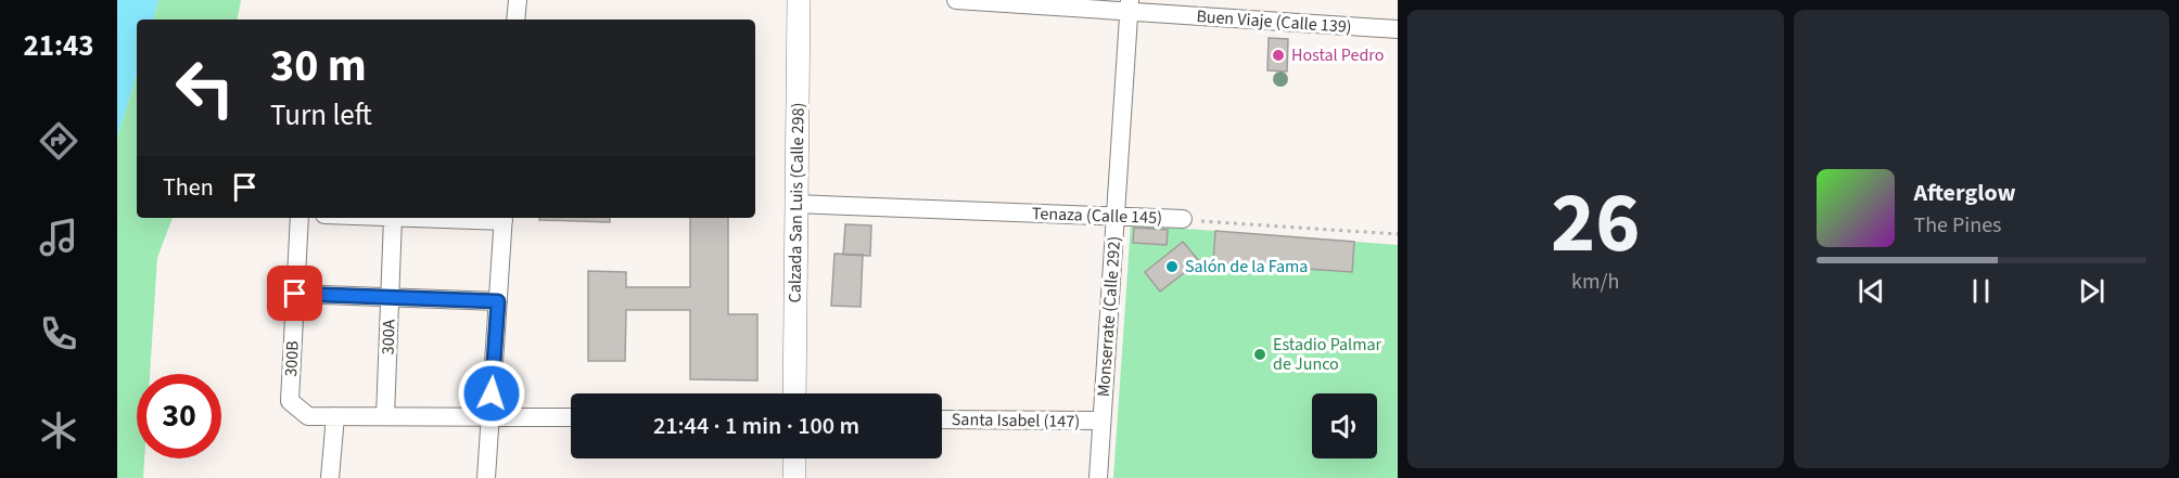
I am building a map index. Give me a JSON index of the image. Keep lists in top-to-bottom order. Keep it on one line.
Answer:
{"streets":{"main road":["Calzada San Luis (Calle 298)"],"street":["Buen Viaje (Calle 139)","Tenaza (Calle 145)","Monserrate (Calle 292)","300A","300B","Santa Isabel (147)"]},"crossings":[["Buen Viaje (Calle 139)","Monserrate (Calle 292)"],["Calzada San Luis (Calle 298)","Tenaza (Calle 145)"],["Tenaza (Calle 145)","Monserrate (Calle 292)"],["Monserrate (Calle 292)","Santa Isabel (147)"]],"places":["Hostal Pedro","Salón de la Fama","Estadio Palmar de Junco"],"page":{"tabs":"21:43","tile":["26","km/h"],"turn":["30 m","Turn left"],"then":"Then","song":["Afterglow","The Pines"],"limit":"30","trip":"21:44 · 1 min · 100 m"}}
